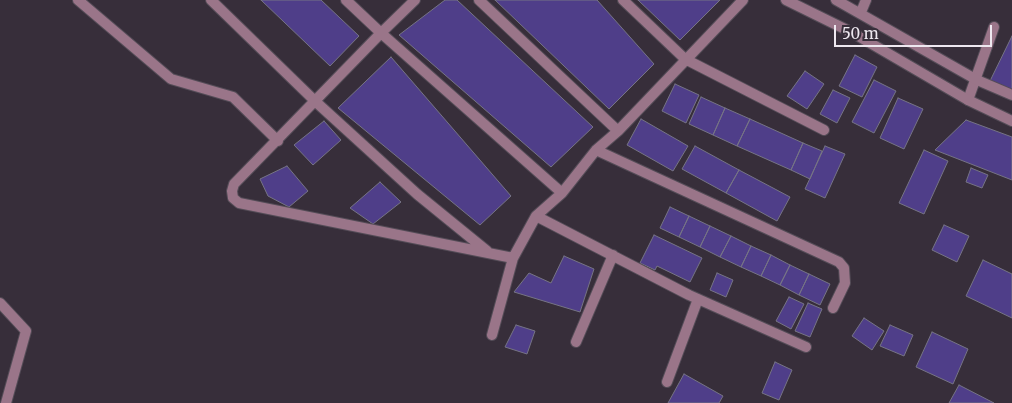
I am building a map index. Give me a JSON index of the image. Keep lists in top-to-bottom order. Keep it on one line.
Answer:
{"scale_bar":"50 m"}
